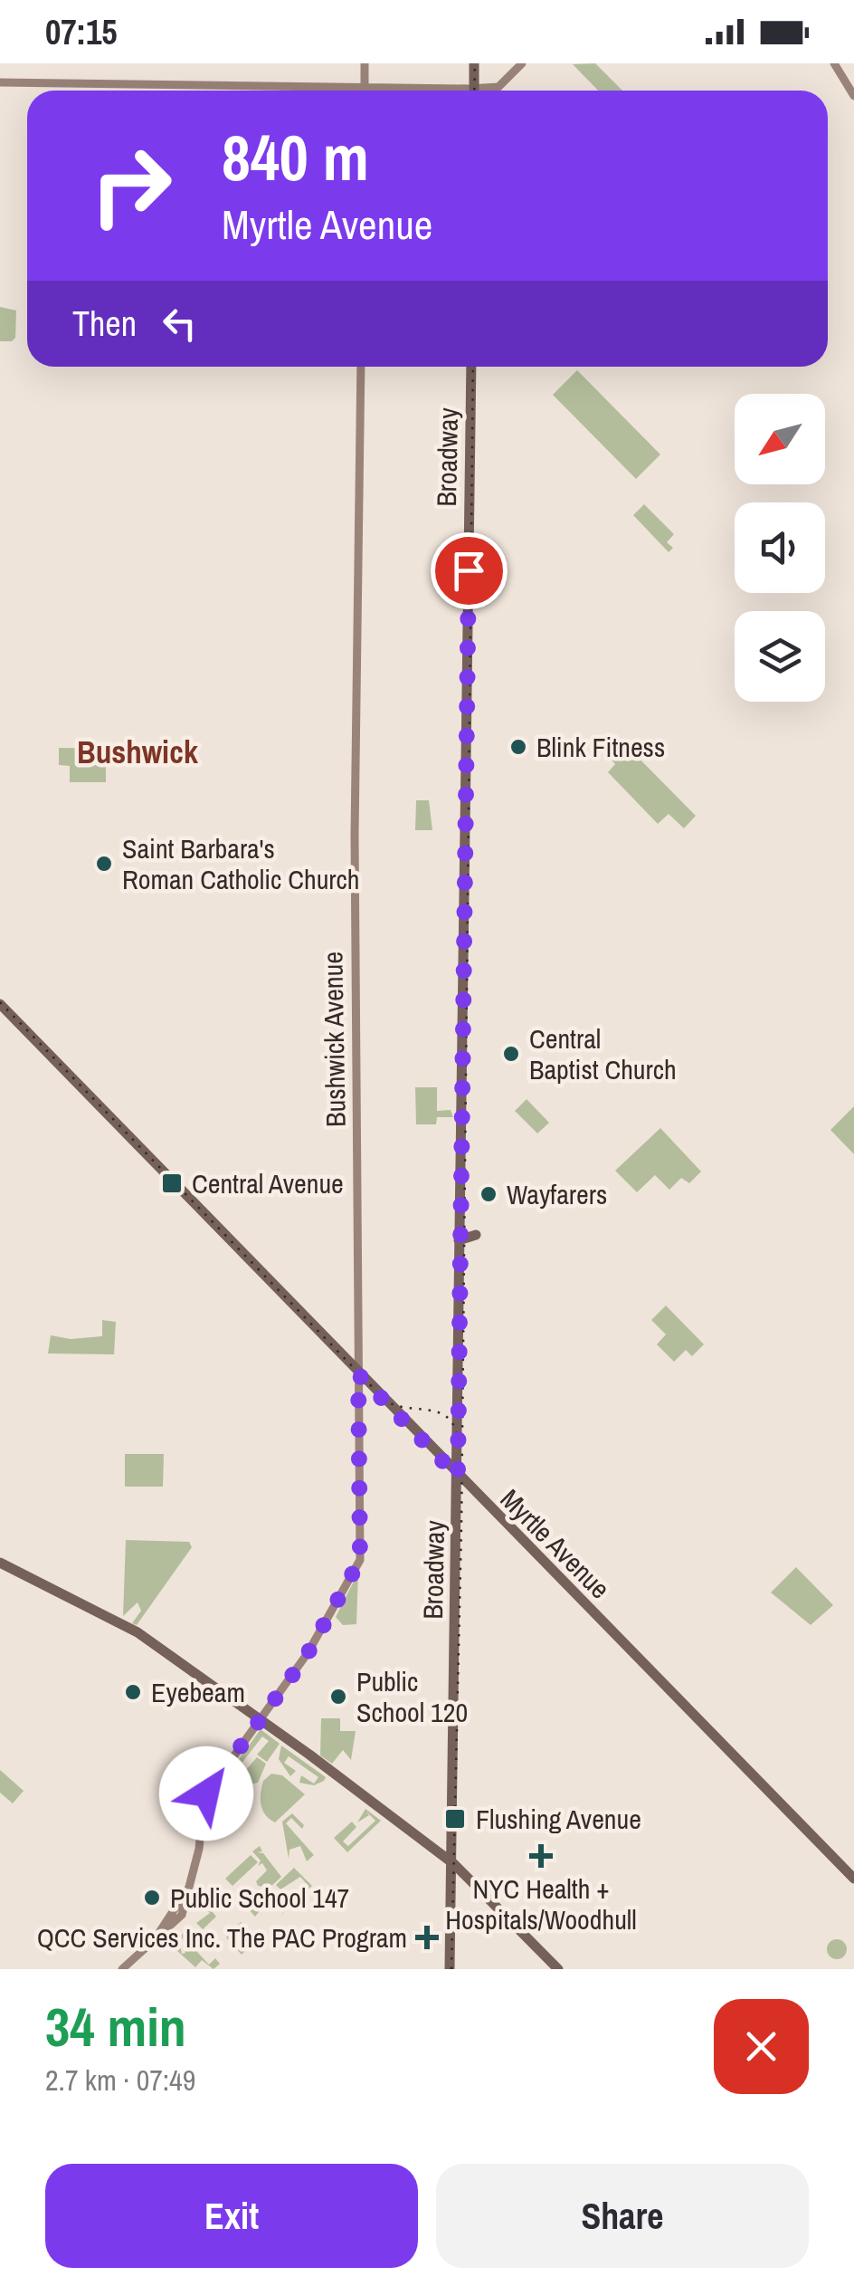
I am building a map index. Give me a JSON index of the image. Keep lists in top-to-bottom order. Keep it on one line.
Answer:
{"streets":{"main road":["Broadway","Bushwick Avenue","Myrtle Avenue"]},"crossings":[["Broadway","Myrtle Avenue"],["Bushwick Avenue","Myrtle Avenue"]],"districts":["Bushwick"],"places":{"other":["Blink Fitness","Saint Barbara's Roman Catholic Church","Central Baptist Church","Wayfarers","Eyebeam","Public School 120","Public School 147"],"transit":["Central Avenue","Flushing Avenue"],"health":["NYC Health + Hospitals/Woodhull","QCC Services Inc. The PAC Program"]},"north":"bottom left","page":{"status":"07:15","turn":["840 m","Myrtle Avenue"],"then":"Then","heading":["34 min","2.7 km · 07:49"],"buttons":["Exit","Share"]}}
